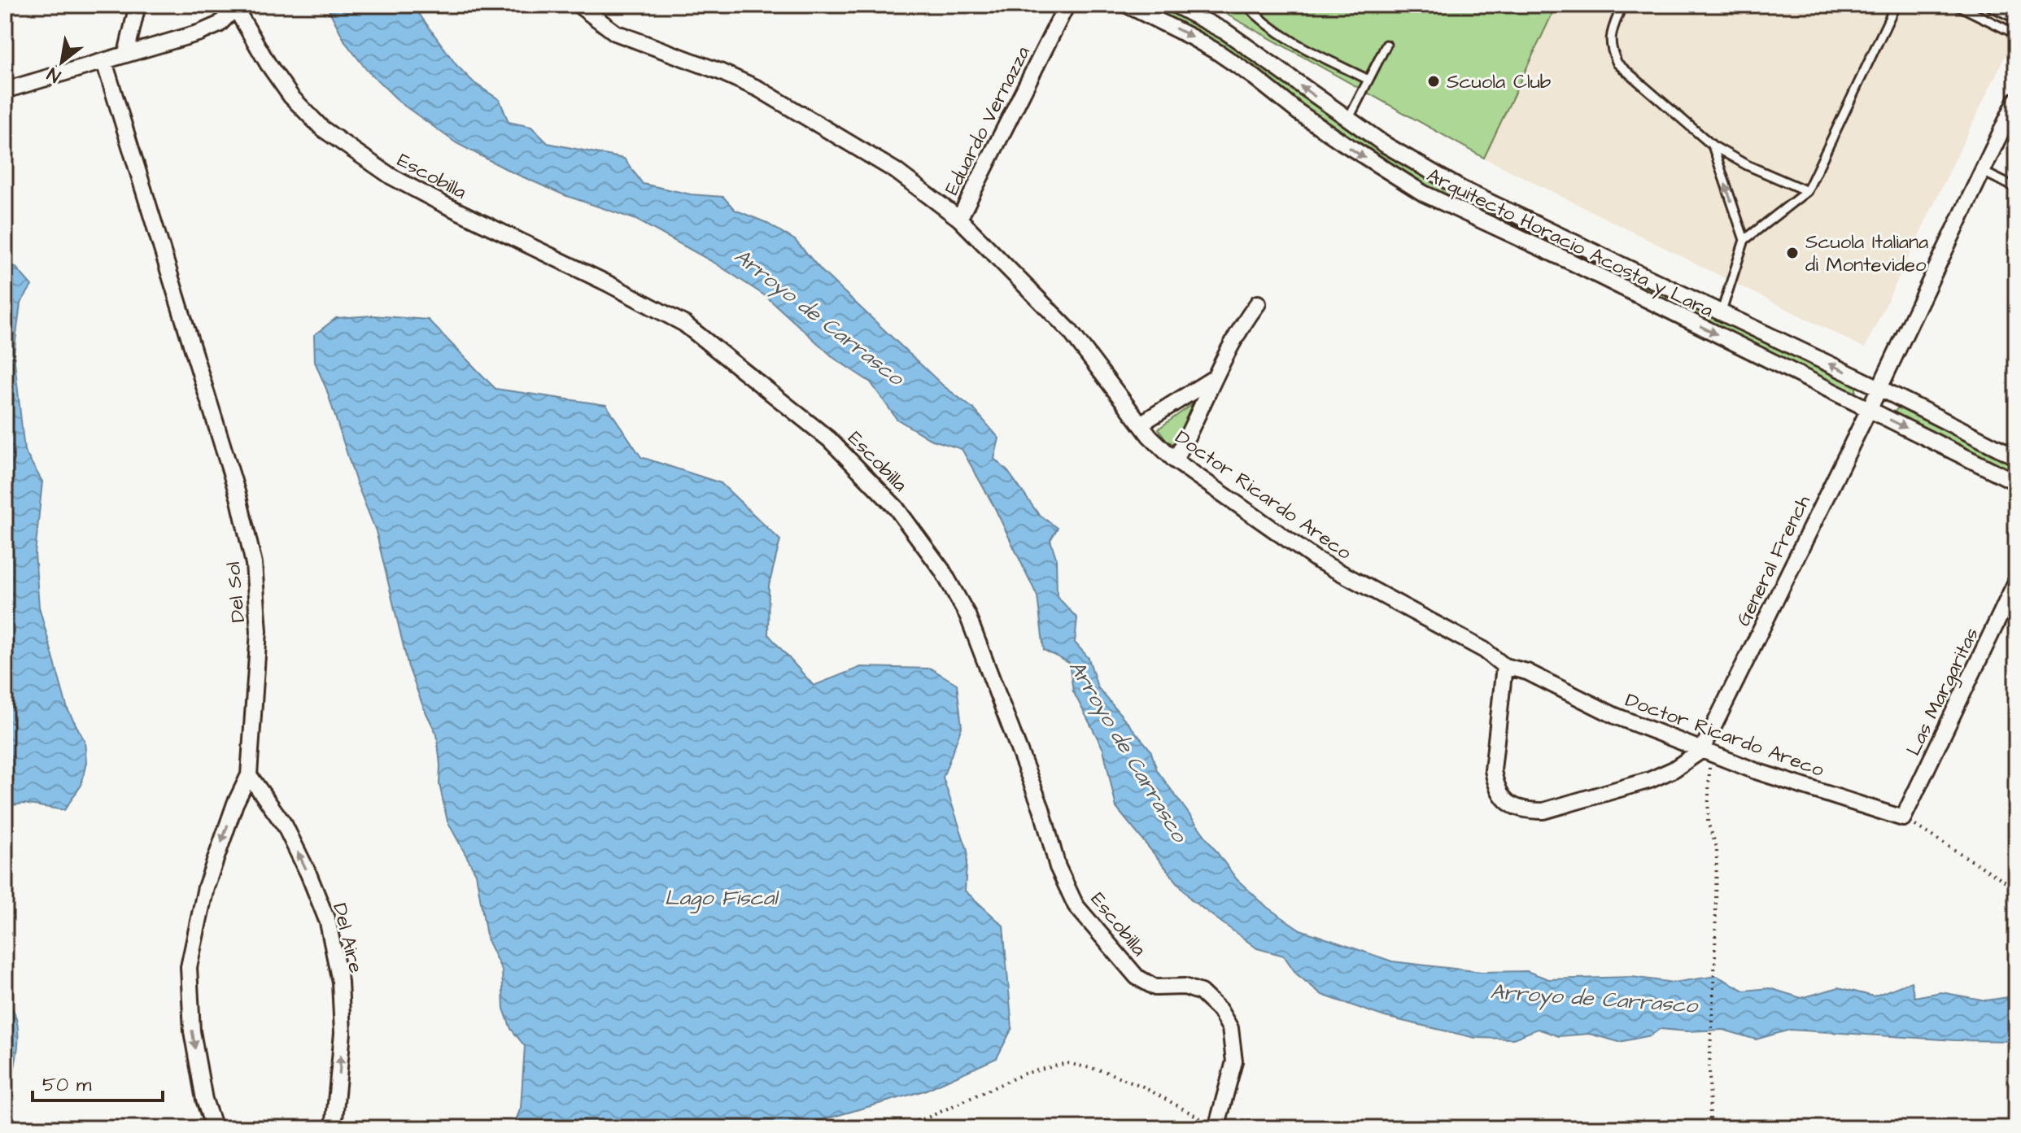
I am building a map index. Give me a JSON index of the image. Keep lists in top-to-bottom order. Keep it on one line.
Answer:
{"streets":{"street":["Eduardo Vernazza","Escobilla","Arquitecto Horacio Acosta y Lara","Doctor Ricardo Areco","General French","Del Sol","Las Margaritas","Del Aire"]},"crossings":[["Eduardo Vernazza","Doctor Ricardo Areco"],["Arquitecto Horacio Acosta y Lara","General French"],["Doctor Ricardo Areco","General French"],["Doctor Ricardo Areco","Las Margaritas"],["Del Sol","Del Aire"]],"one_way":["Del Aire"],"water":["Arroyo de Carrasco","Lago Fiscal"],"places":["Scuola Club","Scuola Italiana di Montevideo"],"scale_bar":"50 m","north":"bottom left"}
